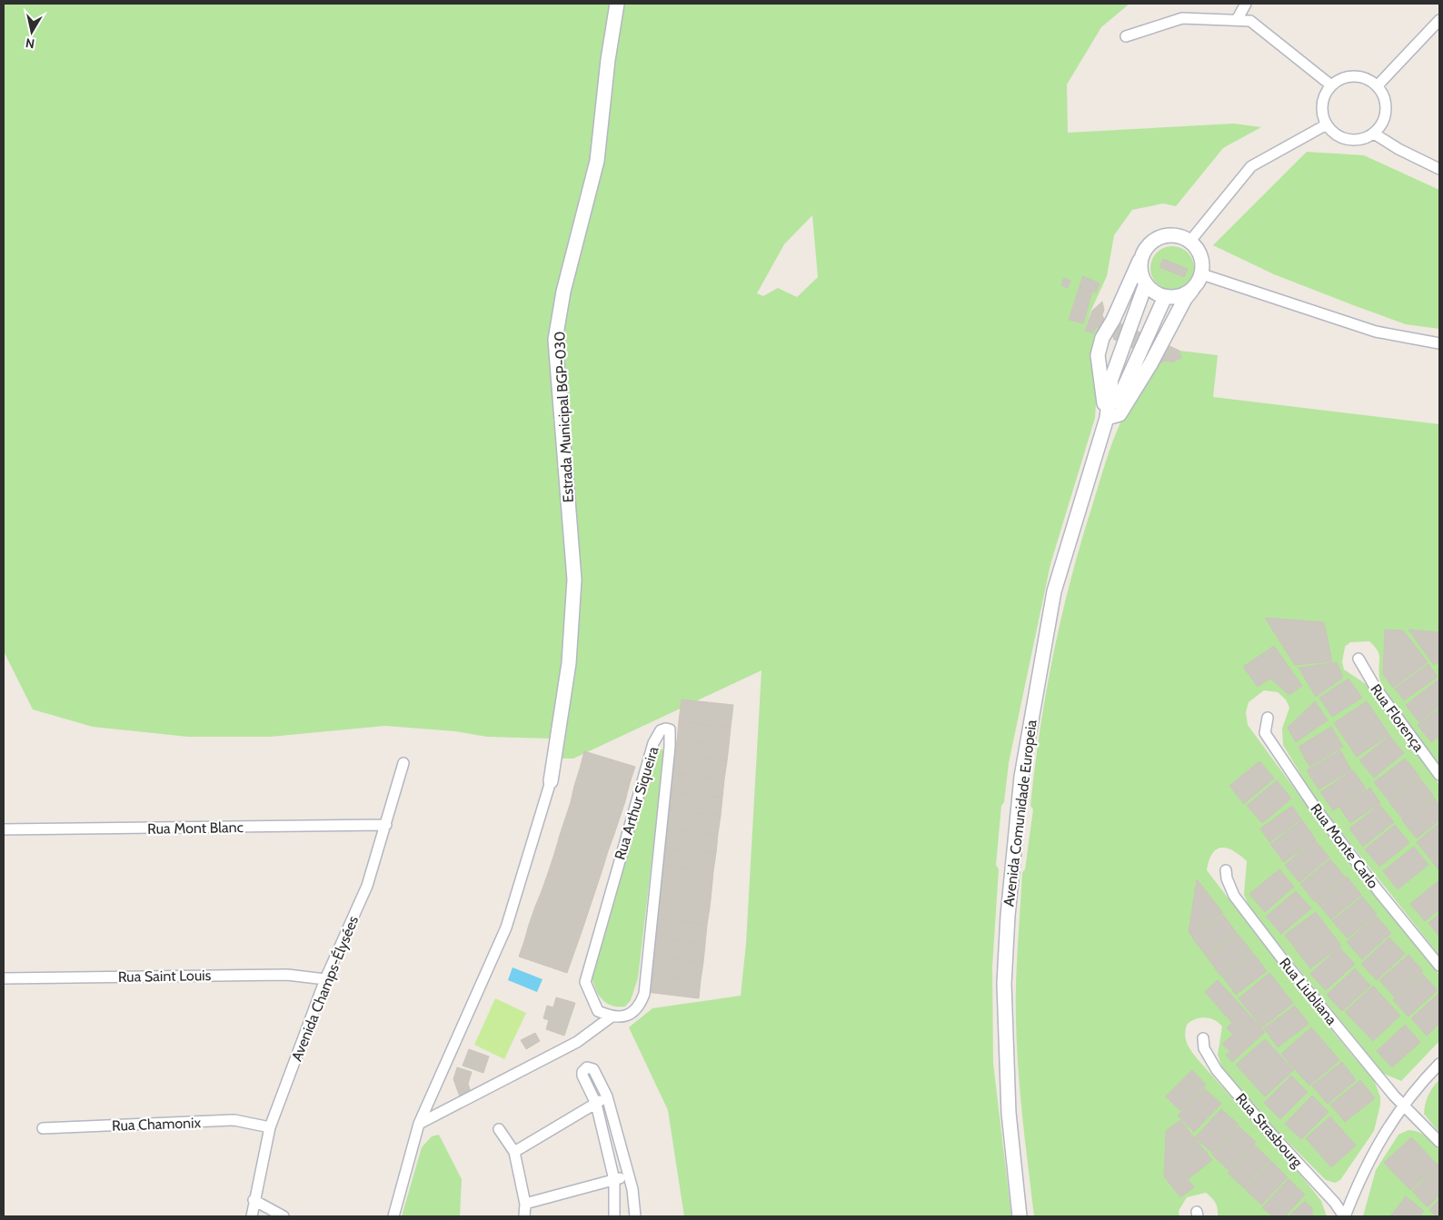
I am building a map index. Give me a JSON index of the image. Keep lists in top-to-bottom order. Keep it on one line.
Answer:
{"streets":{"street":["Estrada Municipal BGP-030","Rua Florença","Rua Arthur Siqueira","Avenida Comunidade Europeia","Rua Mont Blanc","Rua Monte Carlo","Rua Saint Louis","Avenida Champs-Élysées","Rua Liubliana","Rua Chamonix","Rua Strasbourg"]},"crossings":[["Rua Mont Blanc","Avenida Champs-Élysées"],["Rua Saint Louis","Avenida Champs-Élysées"],["Avenida Champs-Élysées","Rua Chamonix"]],"north":"bottom"}
